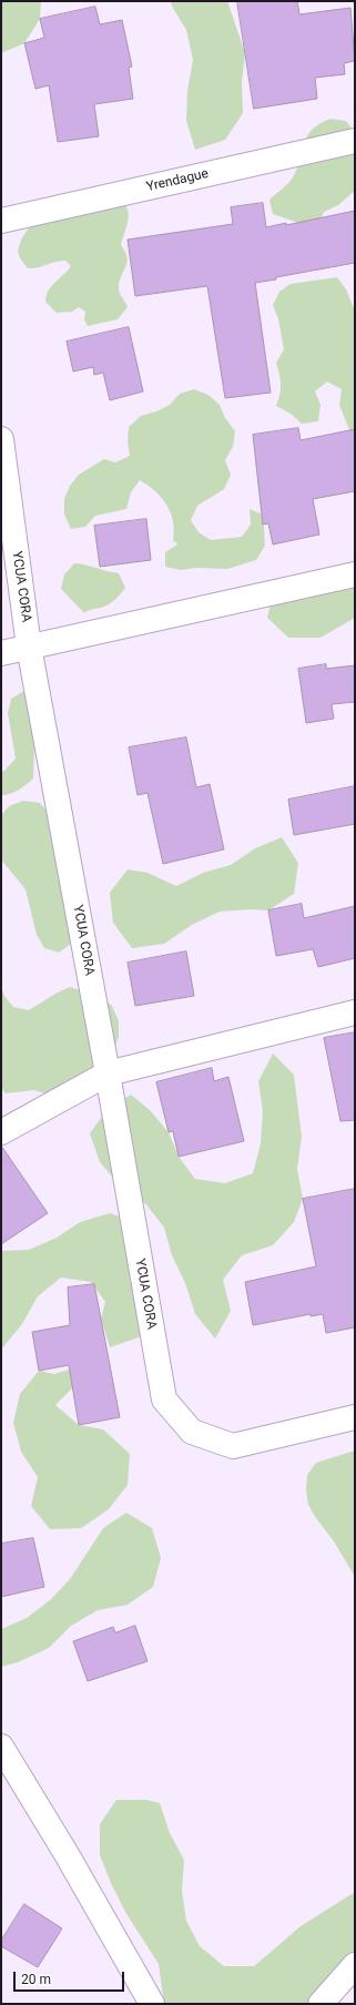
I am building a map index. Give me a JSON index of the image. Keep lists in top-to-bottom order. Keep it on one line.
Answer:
{"streets":{"street":["Yrendague","YCUA CORA"]},"scale_bar":"20 m"}
